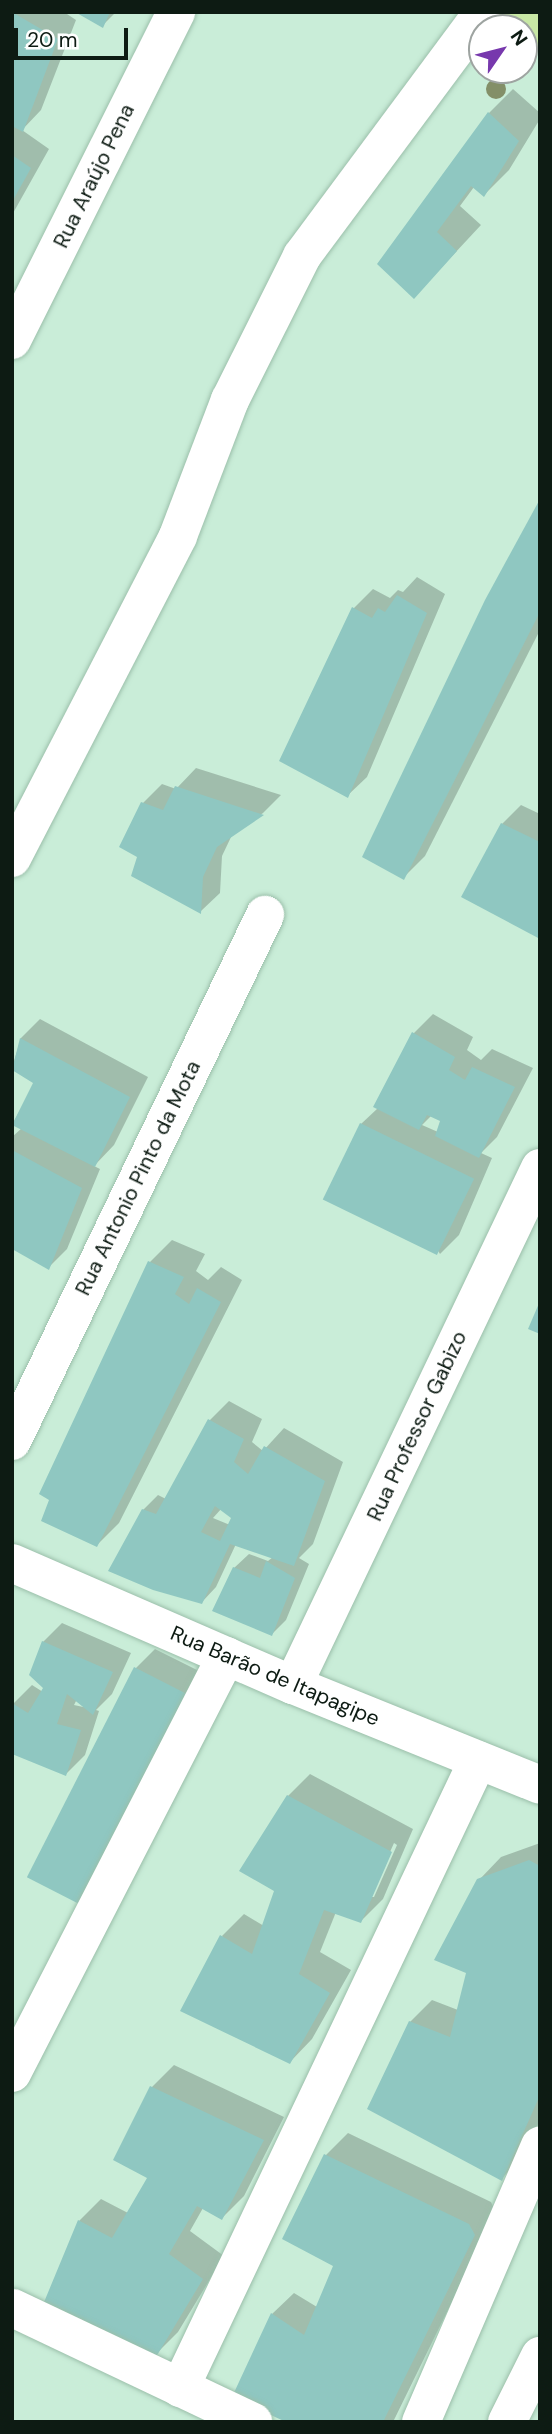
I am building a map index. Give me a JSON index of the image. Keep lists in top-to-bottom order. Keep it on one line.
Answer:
{"streets":{"street":["Rua Araújo Pena","Rua Antonio Pinto da Mota","Rua Professor Gabizo","Rua Barão de Itapagipe"]},"crossings":[["Rua Professor Gabizo","Rua Barão de Itapagipe"]],"scale_bar":"20 m","north":"top right"}
